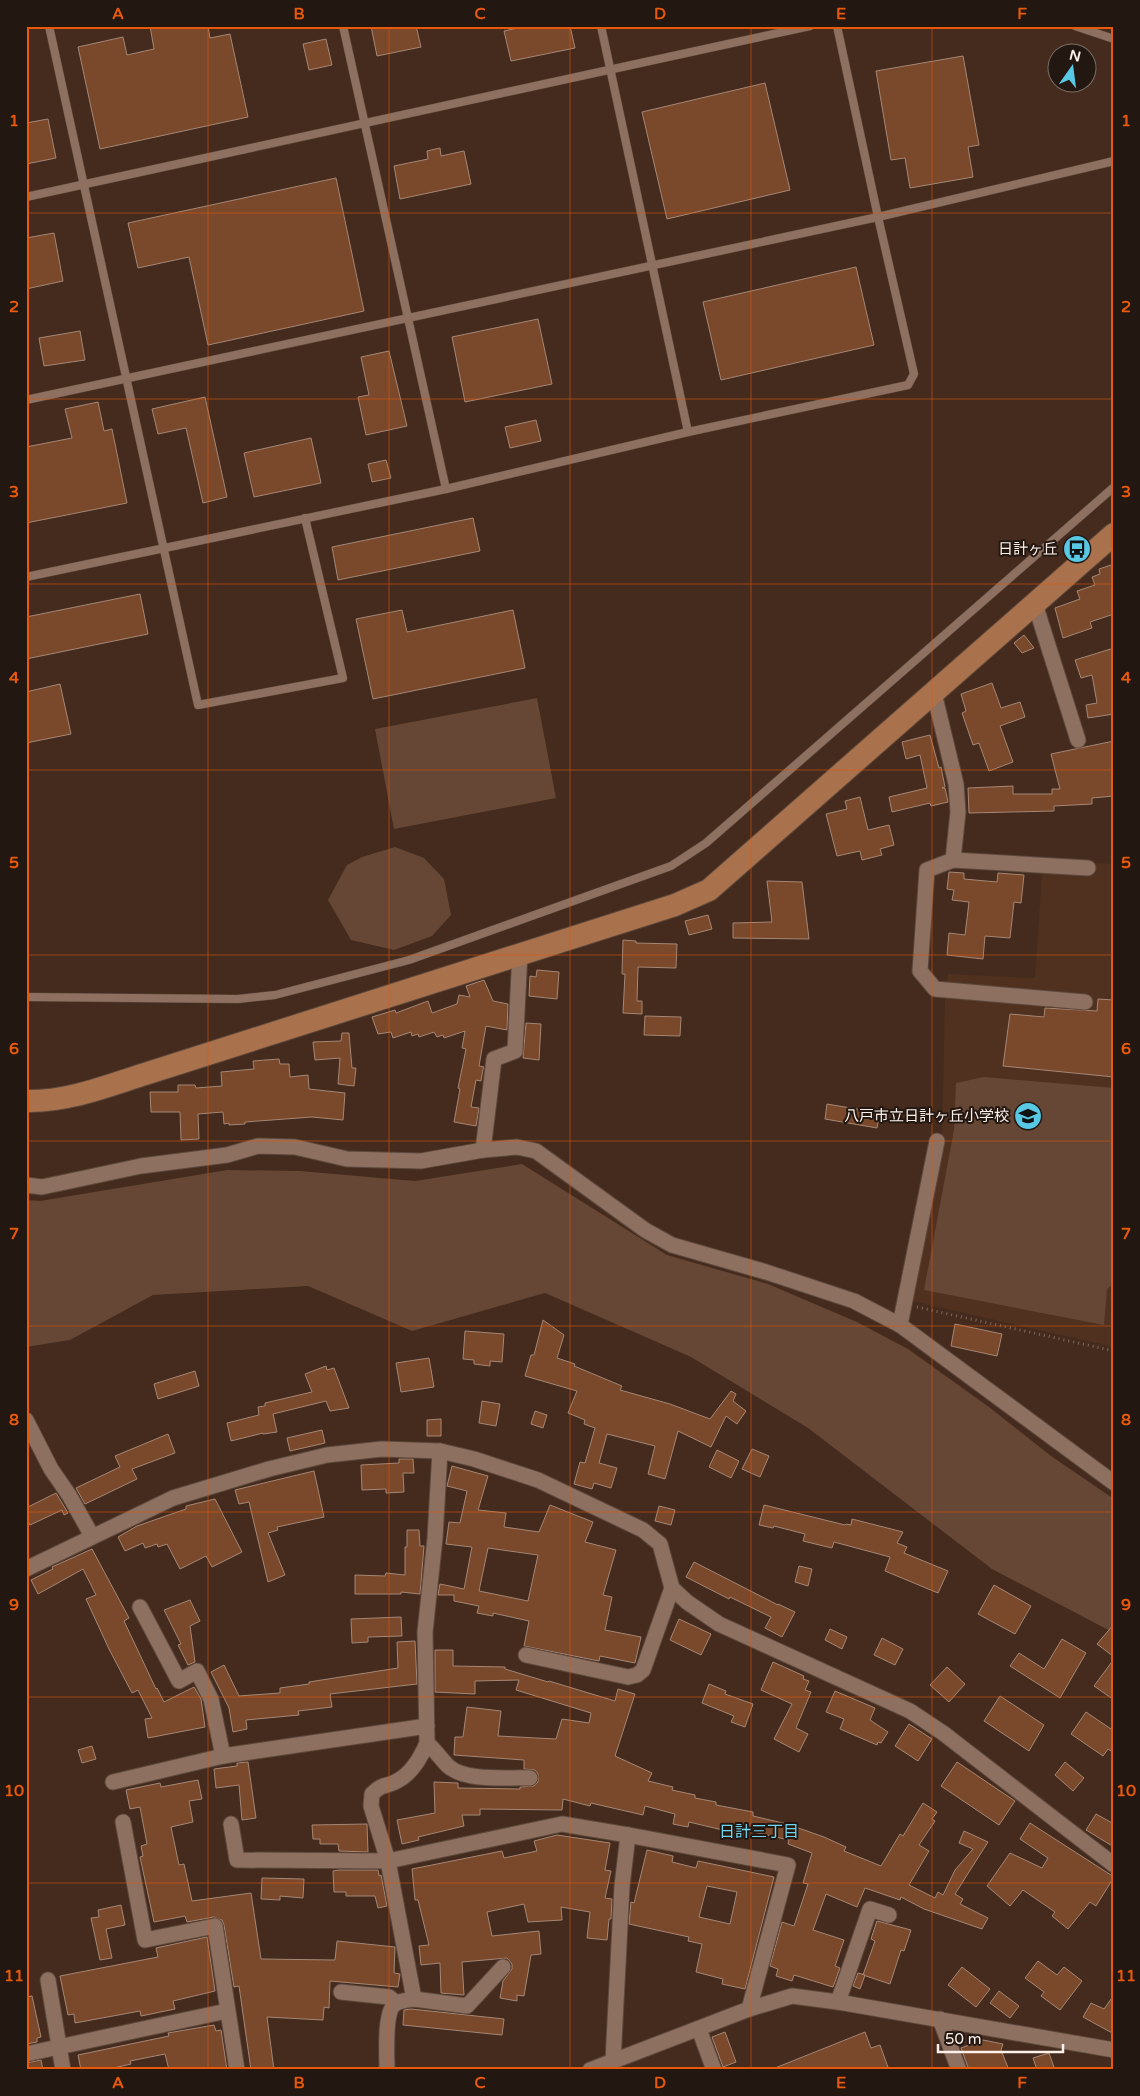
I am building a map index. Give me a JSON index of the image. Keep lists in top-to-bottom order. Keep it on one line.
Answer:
{"districts":["日計三丁目"],"places":{"bus stop":["日計ヶ丘"],"school or university":["八戸市立日計ヶ丘小学校"]},"scale_bar":"50 m","north":"top","grid":{"columns":["A","B","C","D","E","F"],"rows":["1","2","3","4","5","6","7","8","9","10","11"]}}
